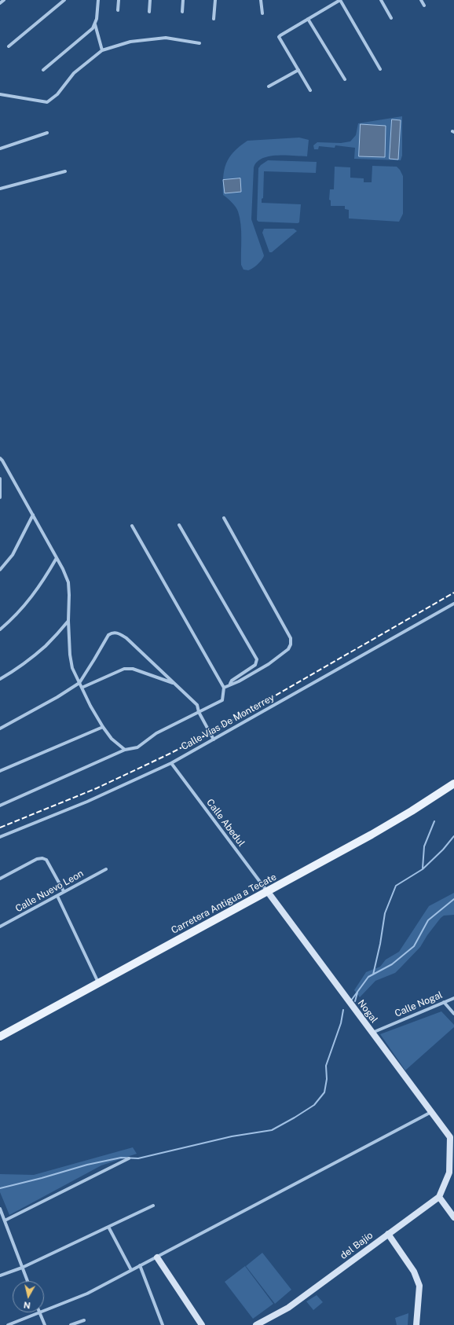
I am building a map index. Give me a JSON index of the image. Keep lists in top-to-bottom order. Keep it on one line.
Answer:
{"streets":{"main road":["Carretera Antigua a Tecate"],"street":["Calle Vías De Monterrey","Calle Abedul","Calle Nuevo Leon","Calle Nogal","Nogal","del Bajío"]},"crossings":[["Calle Vías De Monterrey","Calle Abedul"],["Calle Abedul","Carretera Antigua a Tecate"],["Calle Abedul","Nogal"],["Carretera Antigua a Tecate","Nogal"],["Calle Nogal","Nogal"]],"north":"bottom"}
